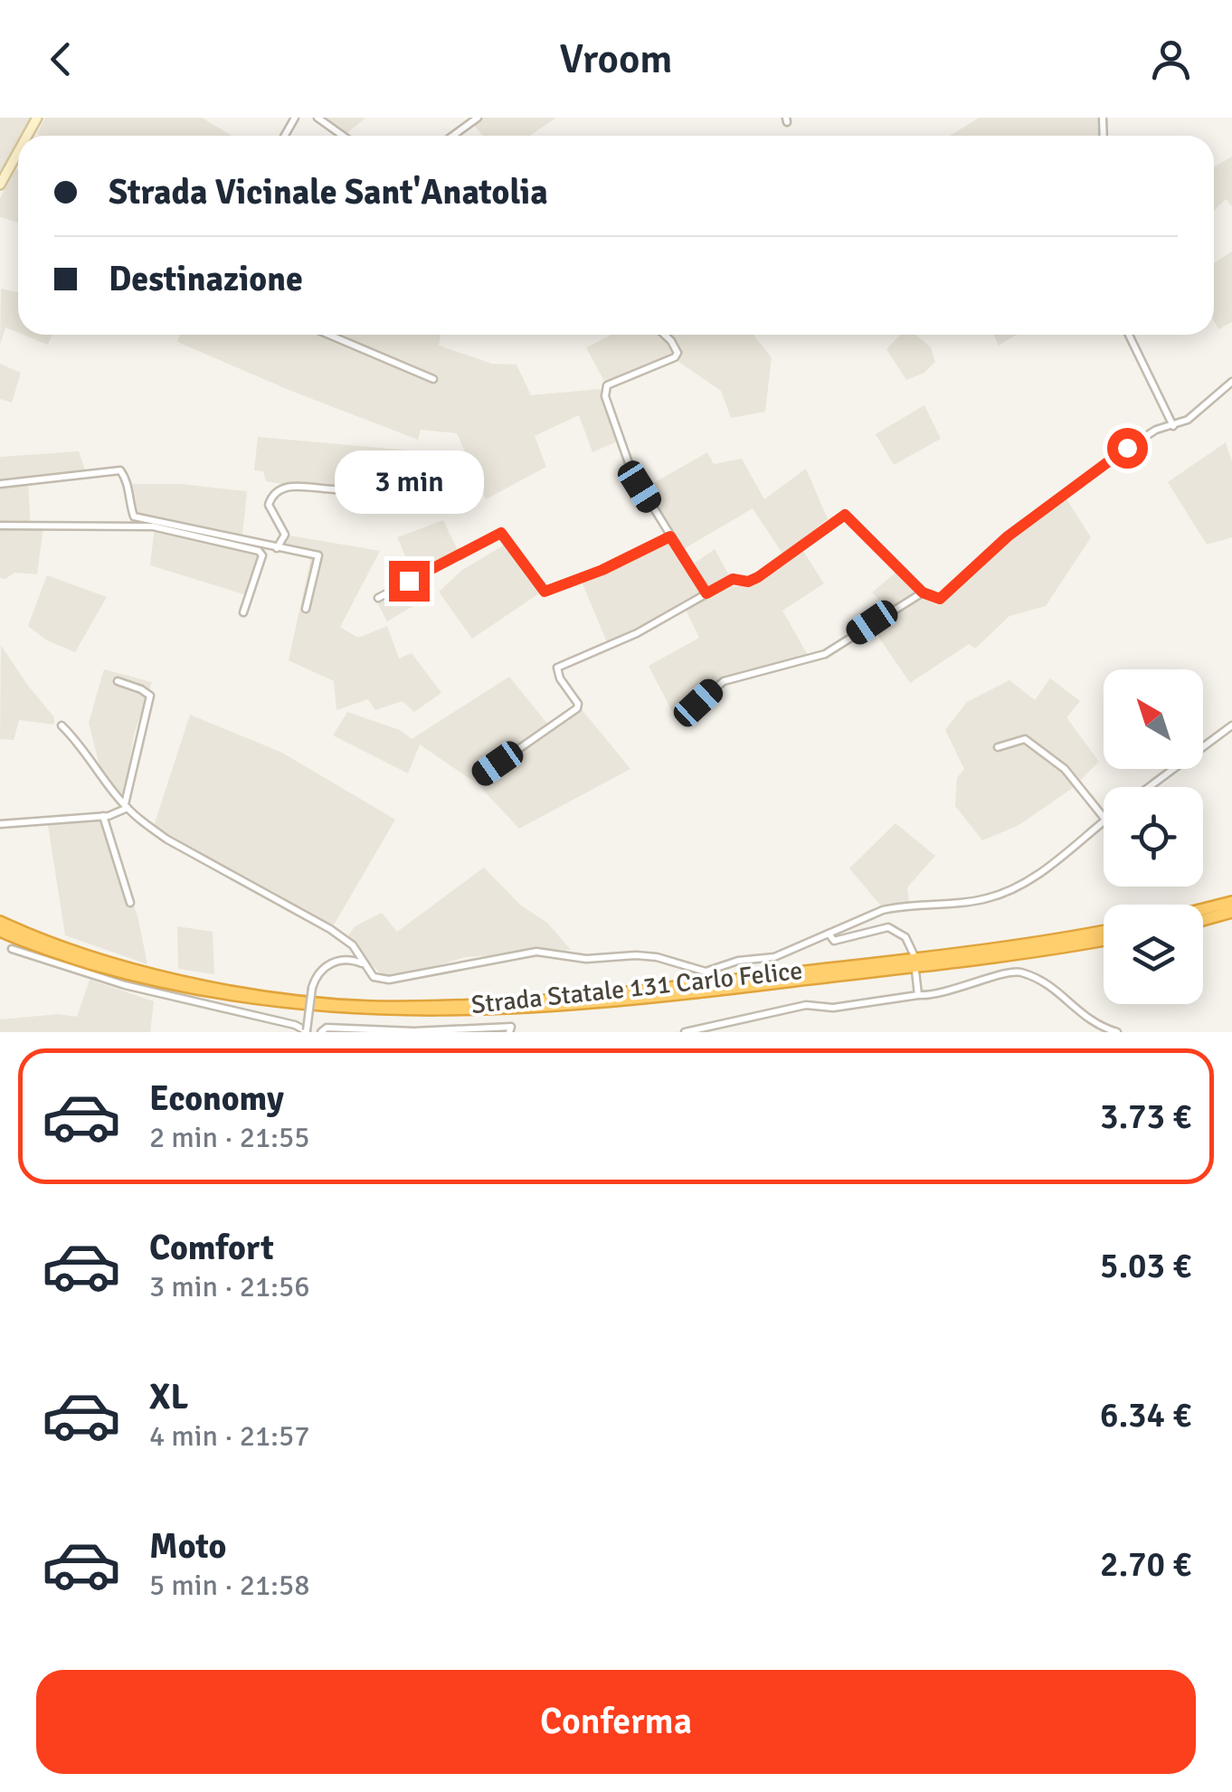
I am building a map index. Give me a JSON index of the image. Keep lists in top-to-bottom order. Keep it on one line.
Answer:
{"streets":{"highway":["Strada Statale 131 Carlo Felice"]},"north":"top left","page":{"header":"Vroom","banner":["Strada Vicinale Sant'Anatolia","Destinazione"],"bubble":"3 min","list":[{"name":"Economy","note":"2 min · 21:55","value":"3.73 €"},{"name":"Comfort","note":"3 min · 21:56","value":"5.03 €"},{"name":"XL","note":"4 min · 21:57","value":"6.34 €"},{"name":"Moto","note":"5 min · 21:58","value":"2.70 €"}],"buttons":"Conferma"}}
